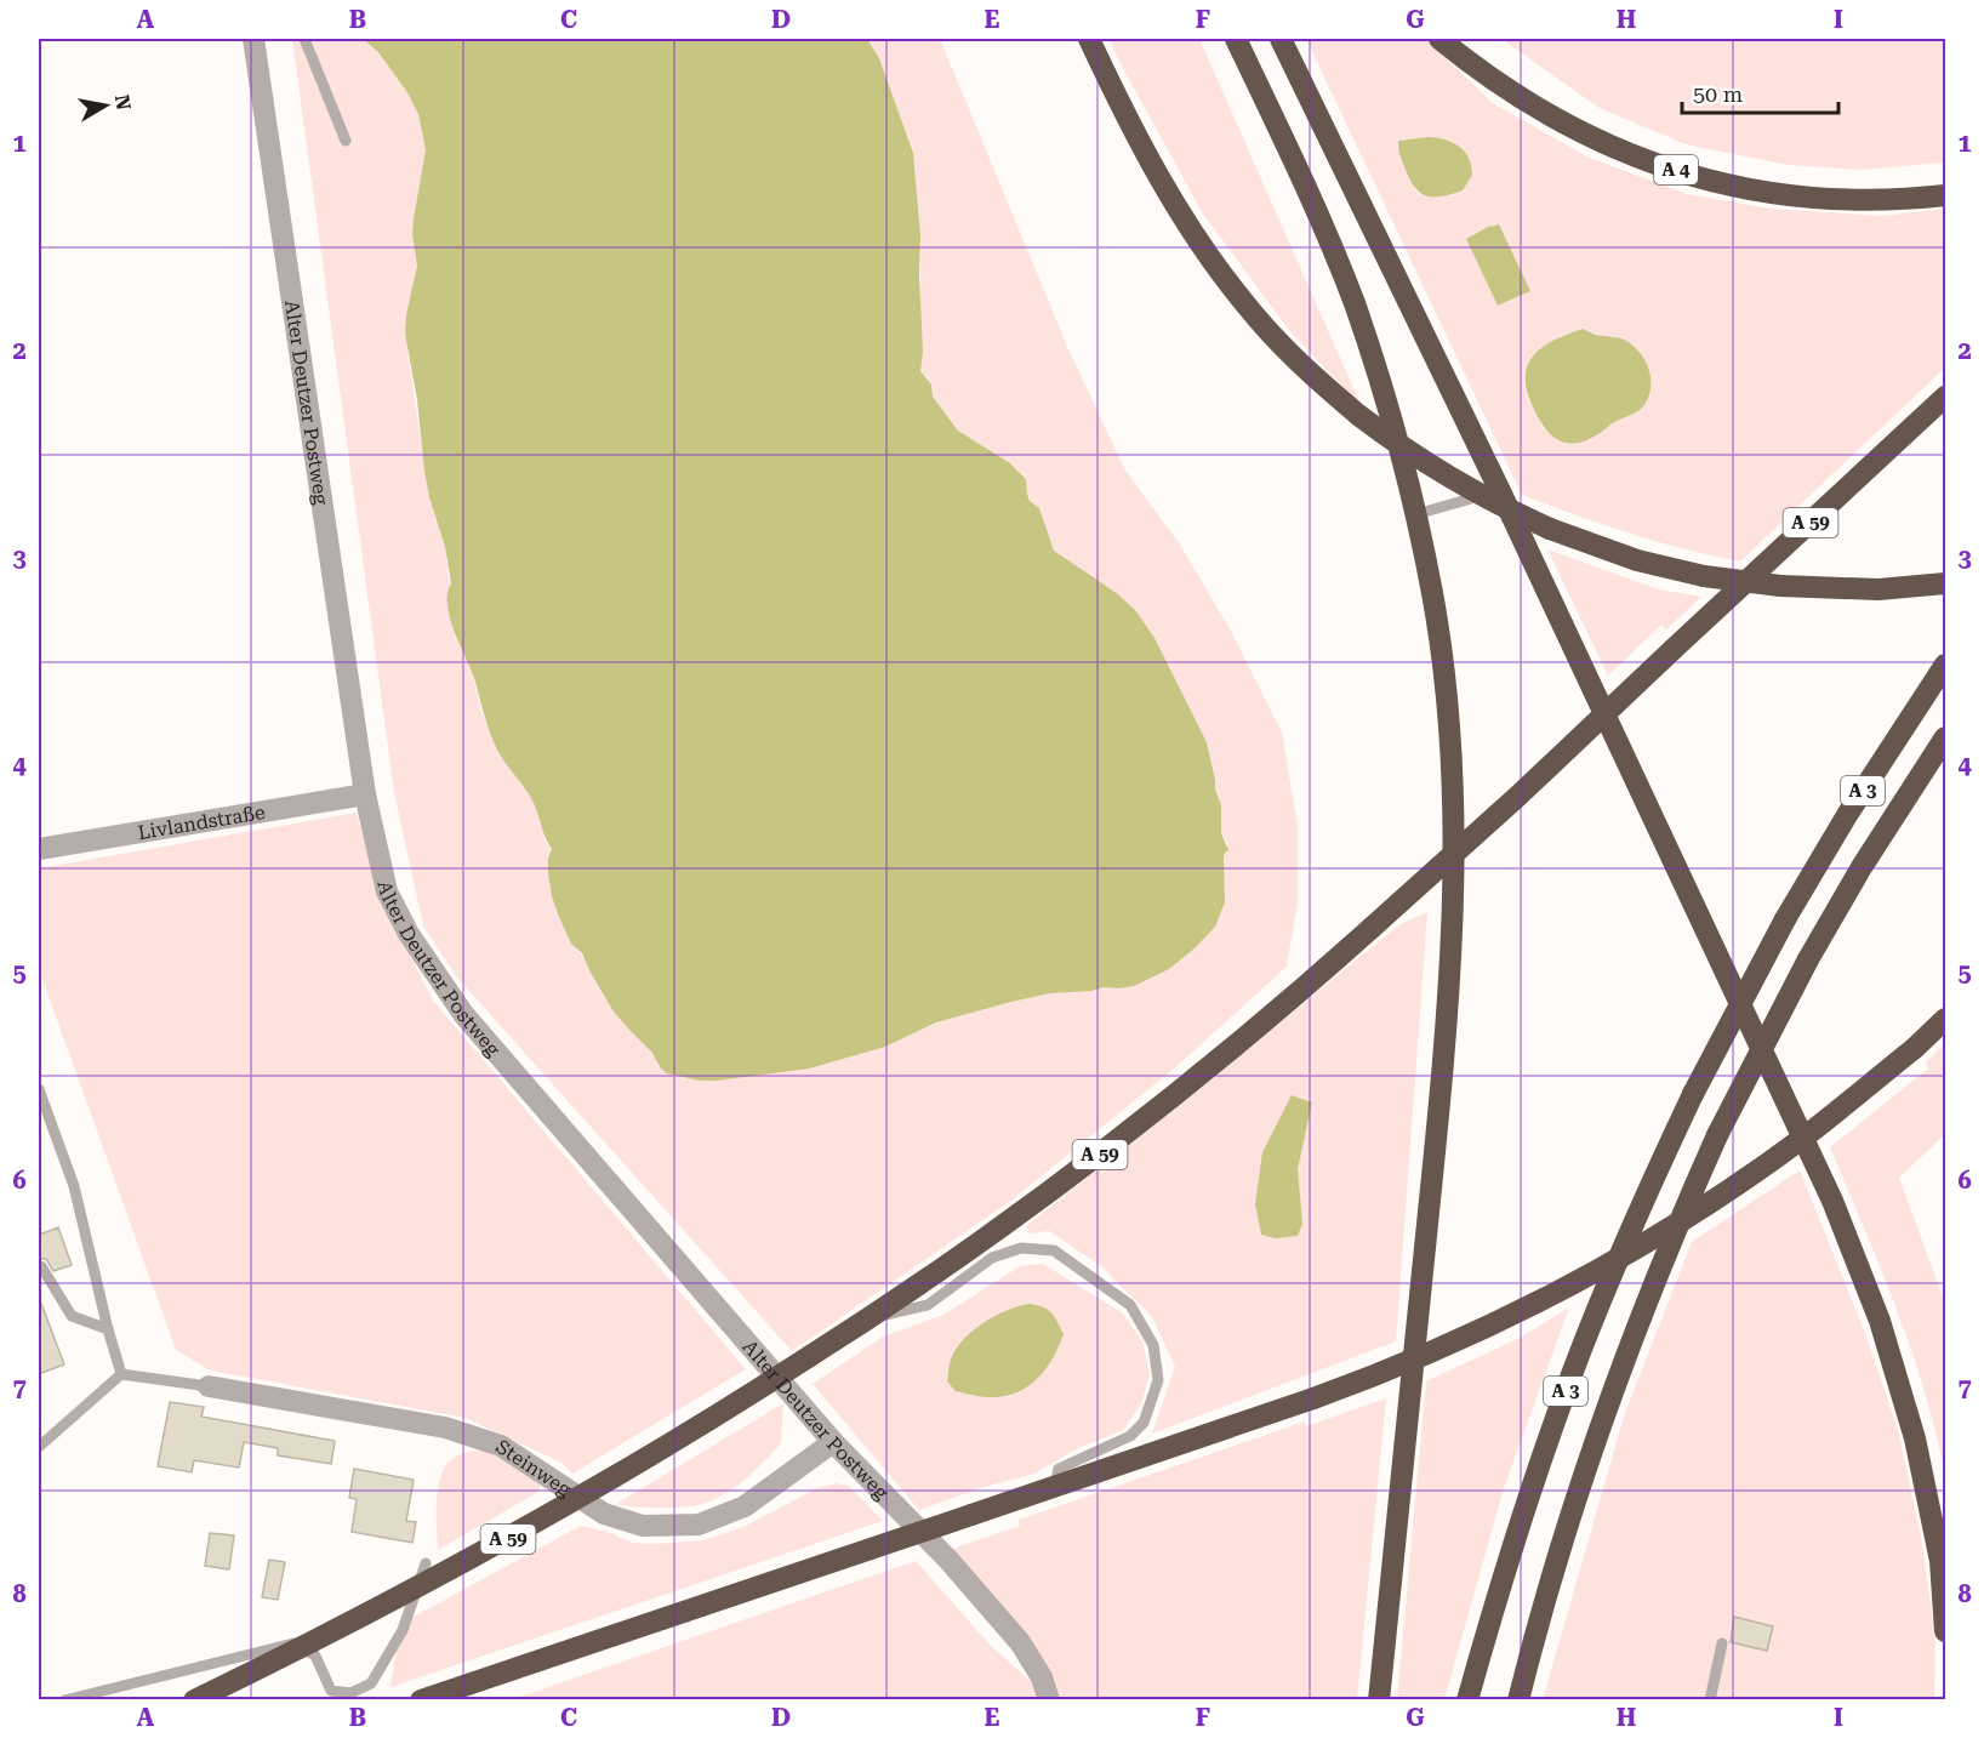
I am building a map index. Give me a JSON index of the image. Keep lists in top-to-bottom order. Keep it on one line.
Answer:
{"streets":{"highway":["A 4","A 59","A 3"],"street":["Alter Deutzer Postweg","Livlandstraße","Steinweg"]},"crossings":[["Alter Deutzer Postweg","Livlandstraße"],["Alter Deutzer Postweg","Steinweg"]],"scale_bar":"50 m","north":"right","grid":{"columns":["A","B","C","D","E","F","G","H","I"],"rows":["1","2","3","4","5","6","7","8"]}}
